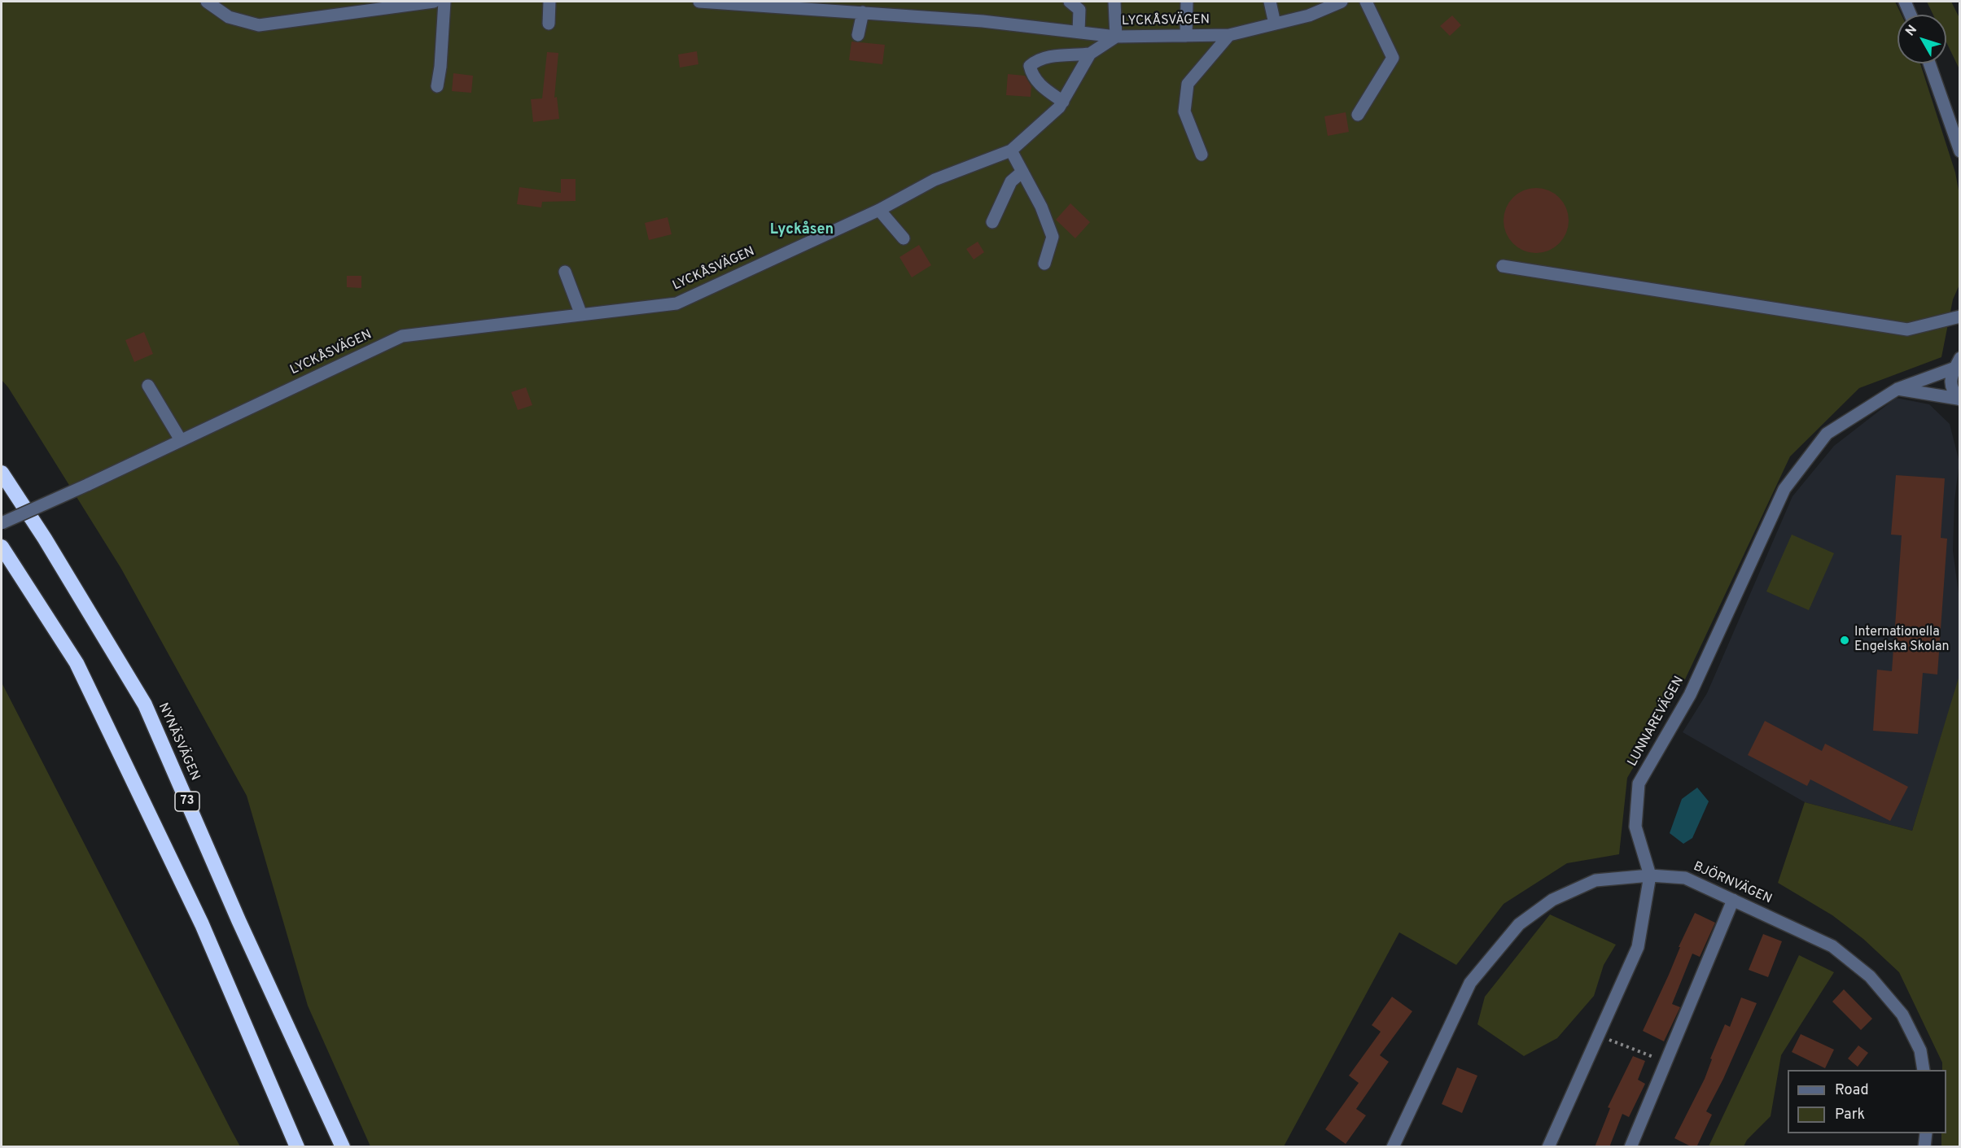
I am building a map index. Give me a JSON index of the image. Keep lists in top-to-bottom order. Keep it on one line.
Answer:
{"streets":{"highway":["NYNÄSVÄGEN","73"],"street":["LYCKÅSVÄGEN","LUNNAREVÄGEN","BJÖRNVÄGEN"]},"crossings":[["LUNNAREVÄGEN","BJÖRNVÄGEN"]],"districts":["Lyckåsen"],"places":["Internationella Engelska Skolan"],"legend":["Road","Park"],"north":"top left"}
